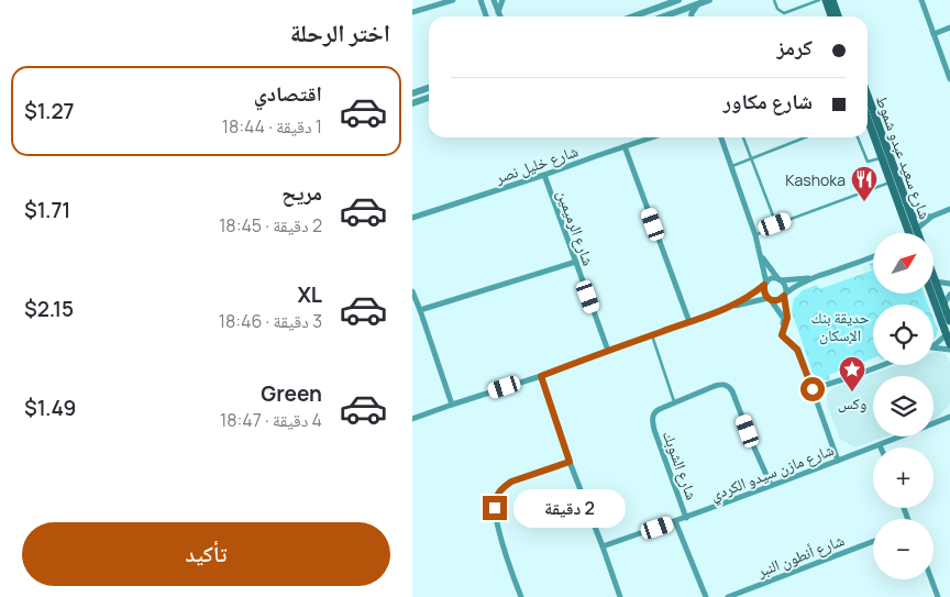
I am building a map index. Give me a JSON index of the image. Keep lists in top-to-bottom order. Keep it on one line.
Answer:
{"streets":{"main road":["شارع سعيد عبدو شموط"],"street":["شارع خليل نصر","شارع الرميمين","شارع الشوبك","شارع مازن سيدو الكردي","شارع أنطون النبر"]},"crossings":[["شارع خليل نصر","شارع الرميمين"],["شارع الشوبك","شارع مازن سيدو الكردي"]],"parks":["حديقة بنك الإسكان"],"places":{"restaurant":["Kashoka"],"place":["وكس"]},"north":"top right","page":{"heading":"اختر الرحلة","banner":["كرمز","شارع مكاور"],"list":[{"name":"اقتصادي","note":"1 دقيقة · 18:44","value":"$1.27"},{"name":"مريح","note":"2 دقيقة · 18:45","value":"$1.71"},{"name":"XL","note":"3 دقيقة · 18:46","value":"$2.15"},{"name":"Green","note":"4 دقيقة · 18:47","value":"$1.49"}],"map_buttons":["+","−"],"bubble":"2 دقيقة","buttons":"تأكيد"}}
